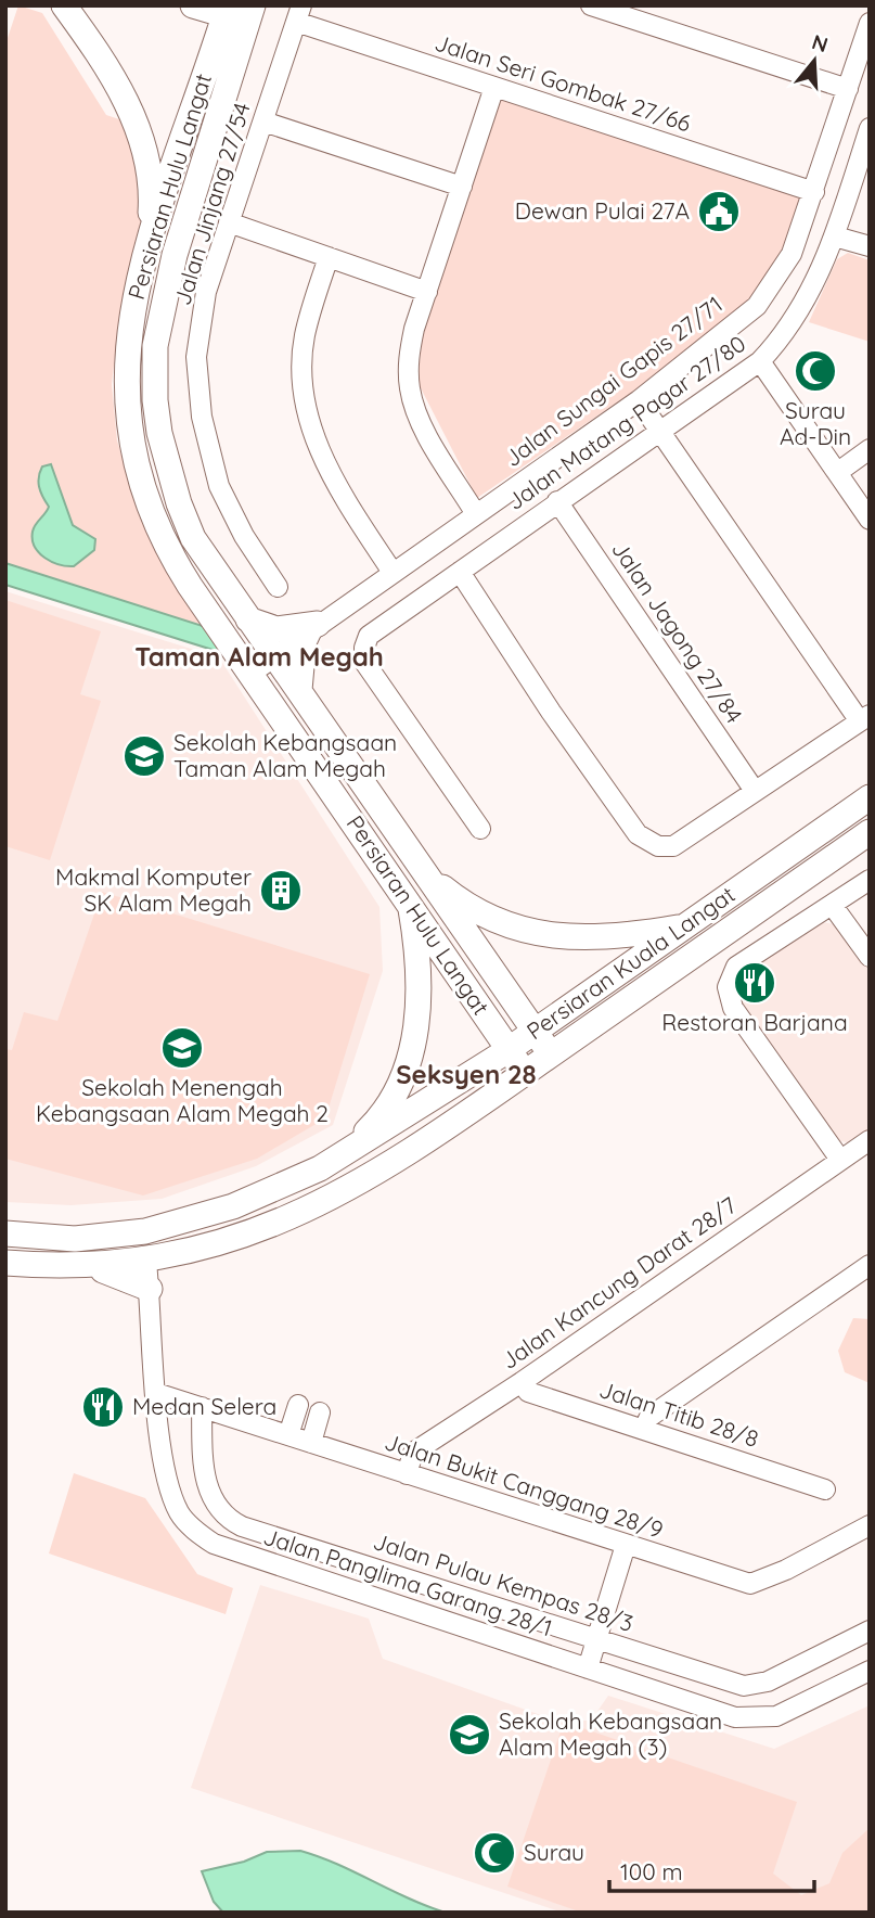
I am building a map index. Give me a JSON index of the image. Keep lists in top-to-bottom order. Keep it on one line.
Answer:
{"streets":{"main road":["Persiaran Hulu Langat","Persiaran Kuala Langat"],"street":["Jalan Seri Gombak 27/66","Jalan Jinjang 27/54","Jalan Sungai Gapis 27/71","Jalan Matang Pagar 27/80","Jalan Jagong 27/84","Jalan Kancung Darat 28/7","Jalan Titib 28/8","Jalan Bukit Canggang 28/9","Jalan Panglima Garang 28/1","Jalan Pulau Kempas 28/3"]},"crossings":[["Jalan Seri Gombak 27/66","Jalan Jinjang 27/54"],["Jalan Seri Gombak 27/66","Jalan Sungai Gapis 27/71"],["Persiaran Hulu Langat","Jalan Sungai Gapis 27/71"],["Persiaran Hulu Langat","Persiaran Kuala Langat"],["Jalan Matang Pagar 27/80","Jalan Jagong 27/84"],["Persiaran Kuala Langat","Jalan Panglima Garang 28/1"],["Jalan Kancung Darat 28/7","Jalan Titib 28/8"],["Jalan Kancung Darat 28/7","Jalan Bukit Canggang 28/9"],["Jalan Bukit Canggang 28/9","Jalan Panglima Garang 28/1"],["Jalan Bukit Canggang 28/9","Jalan Pulau Kempas 28/3"]],"districts":["Taman Alam Megah","Seksyen 28"],"places":{"public building":["Dewan Pulai 27A"],"mosque":["Surau Ad-Din","Surau"],"school or university":["Sekolah Kebangsaan Taman Alam Megah","Sekolah Menengah Kebangsaan Alam Megah 2","Sekolah Kebangsaan Alam Megah (3)"],"building":["Makmal Komputer SK Alam Megah"],"restaurant":["Restoran Barjana","Medan Selera"]},"scale_bar":"100 m","north":"top"}
